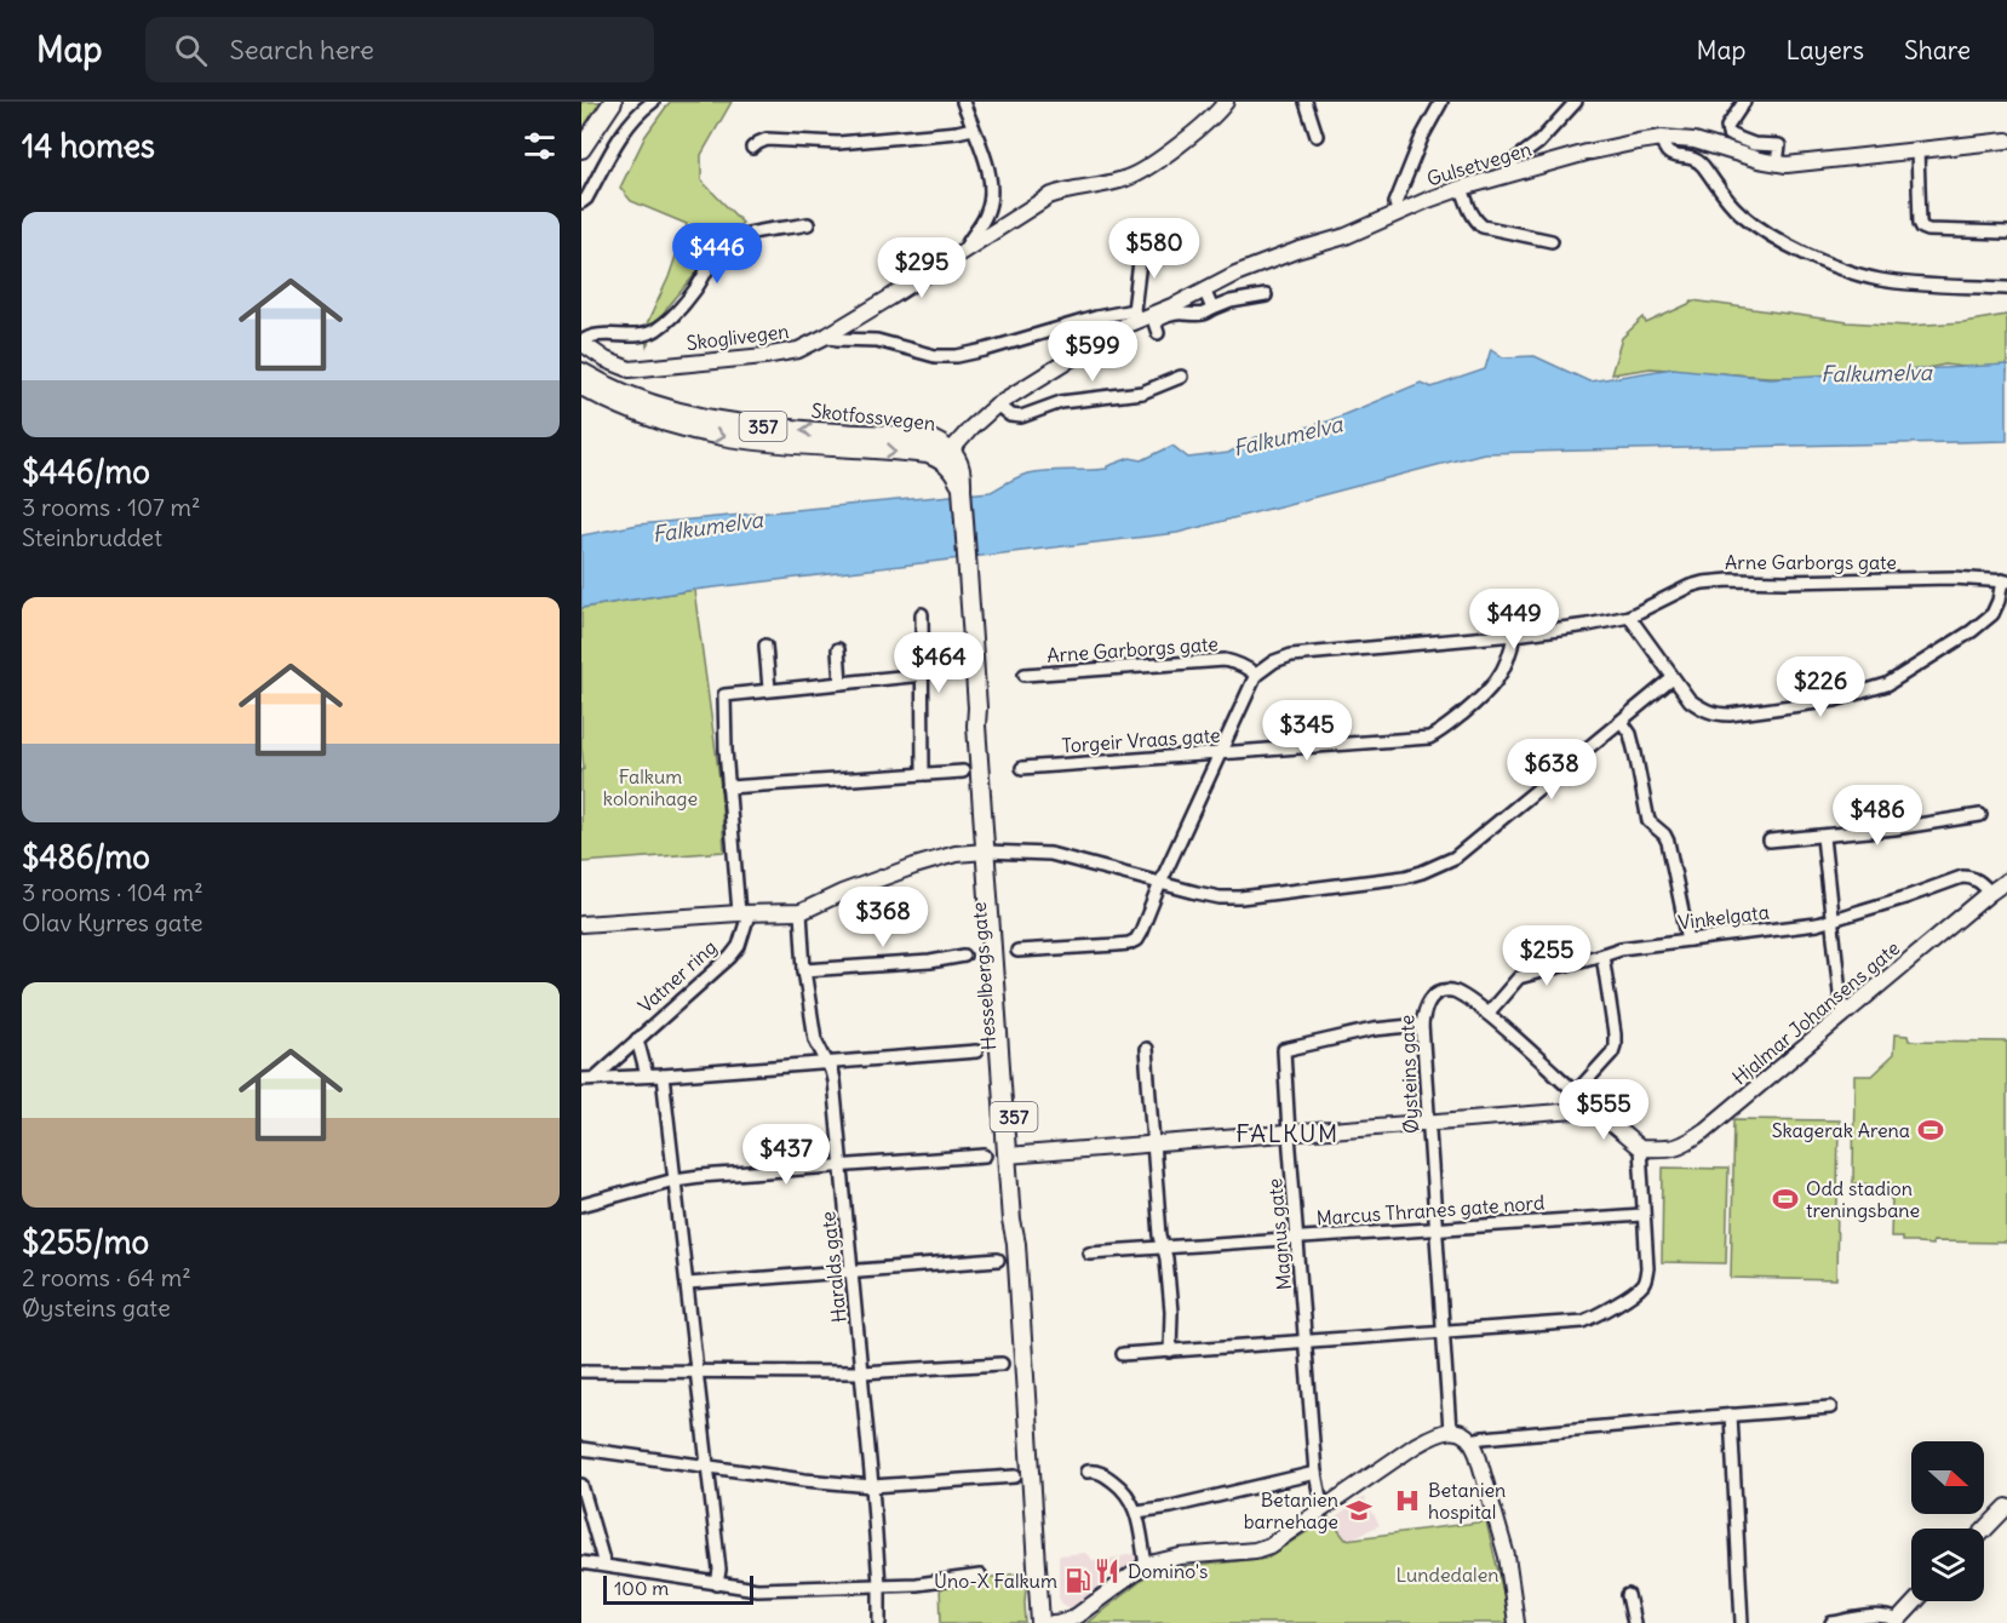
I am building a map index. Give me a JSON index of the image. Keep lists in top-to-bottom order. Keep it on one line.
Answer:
{"streets":{"main road":["Skotfossvegen","357","Hesselbergs gate"],"street":["Gulsetvegen","Skoglivegen","Arne Garborgs gate","Torgeir Vraas gate","Vinkelgata","Vatner ring","Hjalmar Johansens gate","Øysteins gate","Marcus Thranes gate nord","Magnus gate","Haralds gate"]},"crossings":[["Gulsetvegen","Skotfossvegen"],["Gulsetvegen","Hesselbergs gate"],["Skotfossvegen","Hesselbergs gate"],["Arne Garborgs gate","Torgeir Vraas gate"],["Vinkelgata","Hjalmar Johansens gate"],["Vinkelgata","Øysteins gate"],["Øysteins gate","Marcus Thranes gate nord"],["Øysteins gate","Magnus gate"],["Marcus Thranes gate nord","Magnus gate"]],"districts":["FALKUM"],"water":["Falkumelva"],"parks":["Falkum kolonihage","Lundedalen"],"places":{"sports":["Skagerak Arena","Odd stadion treningsbane"],"hospital":["Betanien hospital"],"school or university":["Betanien barnehage"],"restaurant":["Domino's"],"fuel station":["Uno-X Falkum"]},"scale_bar":"100 m","north":"right","page":{"header":"Map","search":"Search here","nav":["Map","Layers","Share"],"heading":"14 homes","list":[{"name":"$446/mo","note":"3 rooms · 107 m² · Steinbruddet"},{"name":"$486/mo","note":"3 rooms · 104 m² · Olav Kyrres gate"},{"name":"$255/mo","note":"2 rooms · 64 m² · Øysteins gate"}],"price":["$580","$446","$295","$599","$449","$464","$226","$345","$638","$486","$368","$255","$555","$437"],"scale":"100 m"}}
